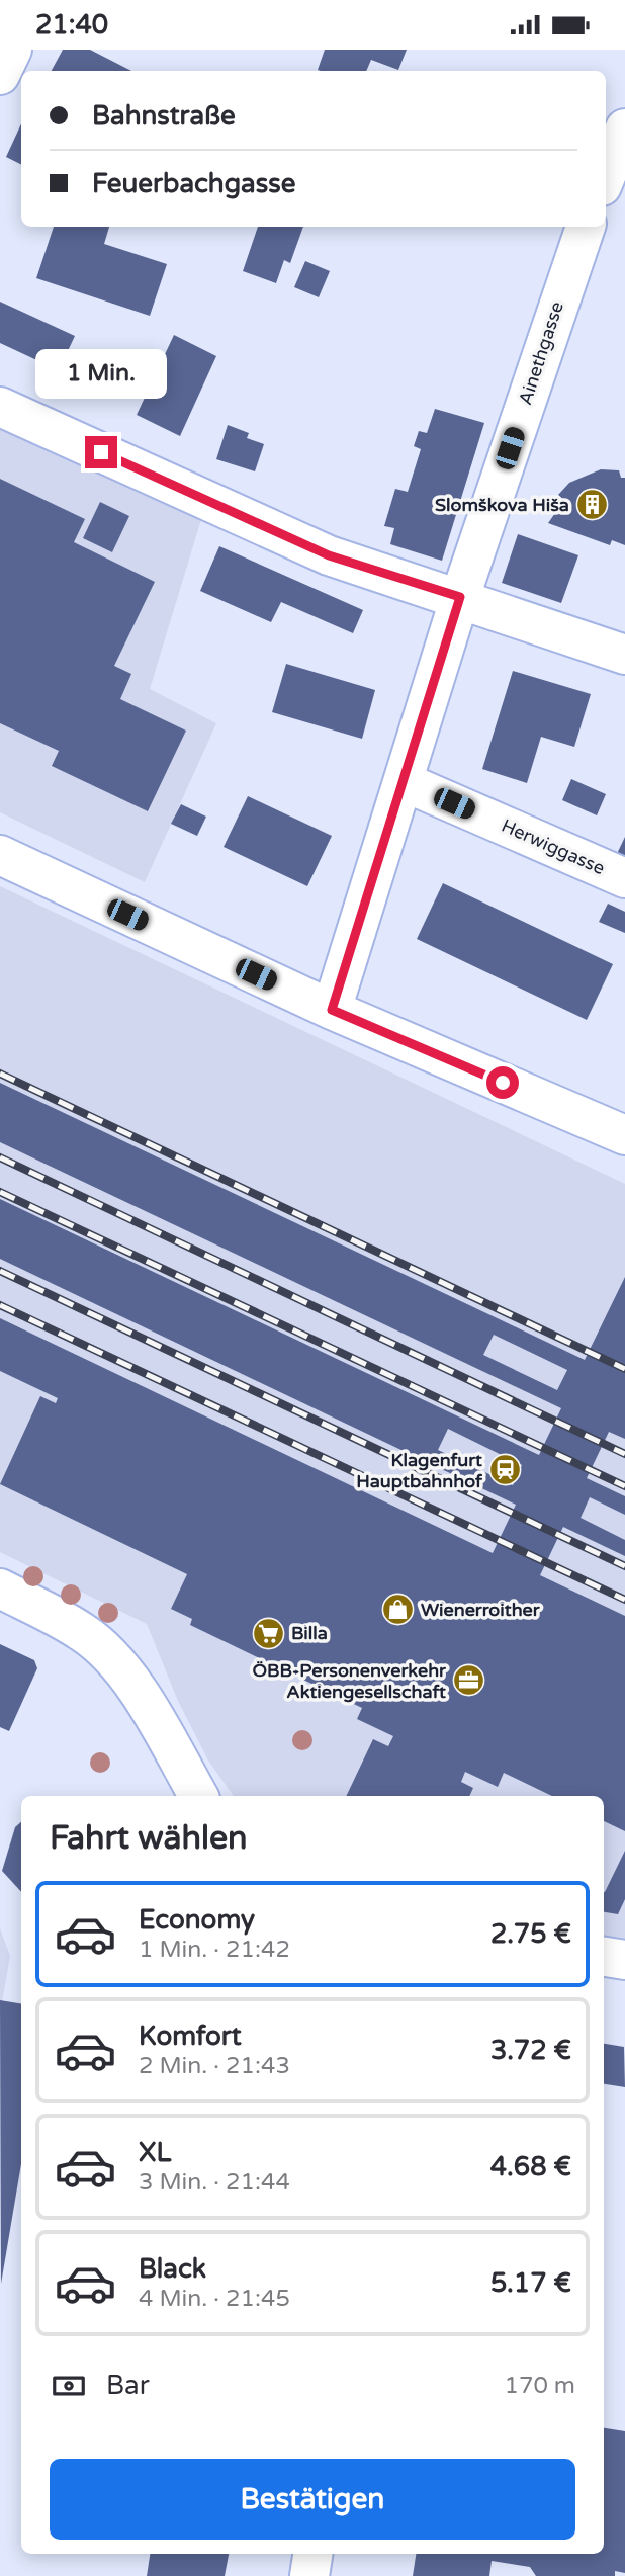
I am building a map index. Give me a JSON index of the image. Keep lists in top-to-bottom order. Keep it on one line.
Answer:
{"streets":{"street":["Ainethgasse","Herwiggasse"]},"crossings":[["Ainethgasse","Herwiggasse"]],"places":{"building":["Slomškova Hiša"],"station":["Klagenfurt Hauptbahnhof"],"shop":["Wienerroither"],"supermarket":["Billa"],"office":["ÖBB-Personenverkehr Aktiengesellschaft"]},"page":{"status":"21:40","banner":["Bahnstraße","Feuerbachgasse"],"bubble":"1 Min.","heading":"Fahrt wählen","list":[{"name":"Economy","note":"1 Min. · 21:42","value":"2.75 €"},{"name":"Komfort","note":"2 Min. · 21:43","value":"3.72 €"},{"name":"XL","note":"3 Min. · 21:44","value":"4.68 €"},{"name":"Black","note":"4 Min. · 21:45","value":"5.17 €"}],"pay":["Bar","170 m"],"buttons":"Bestätigen"}}
